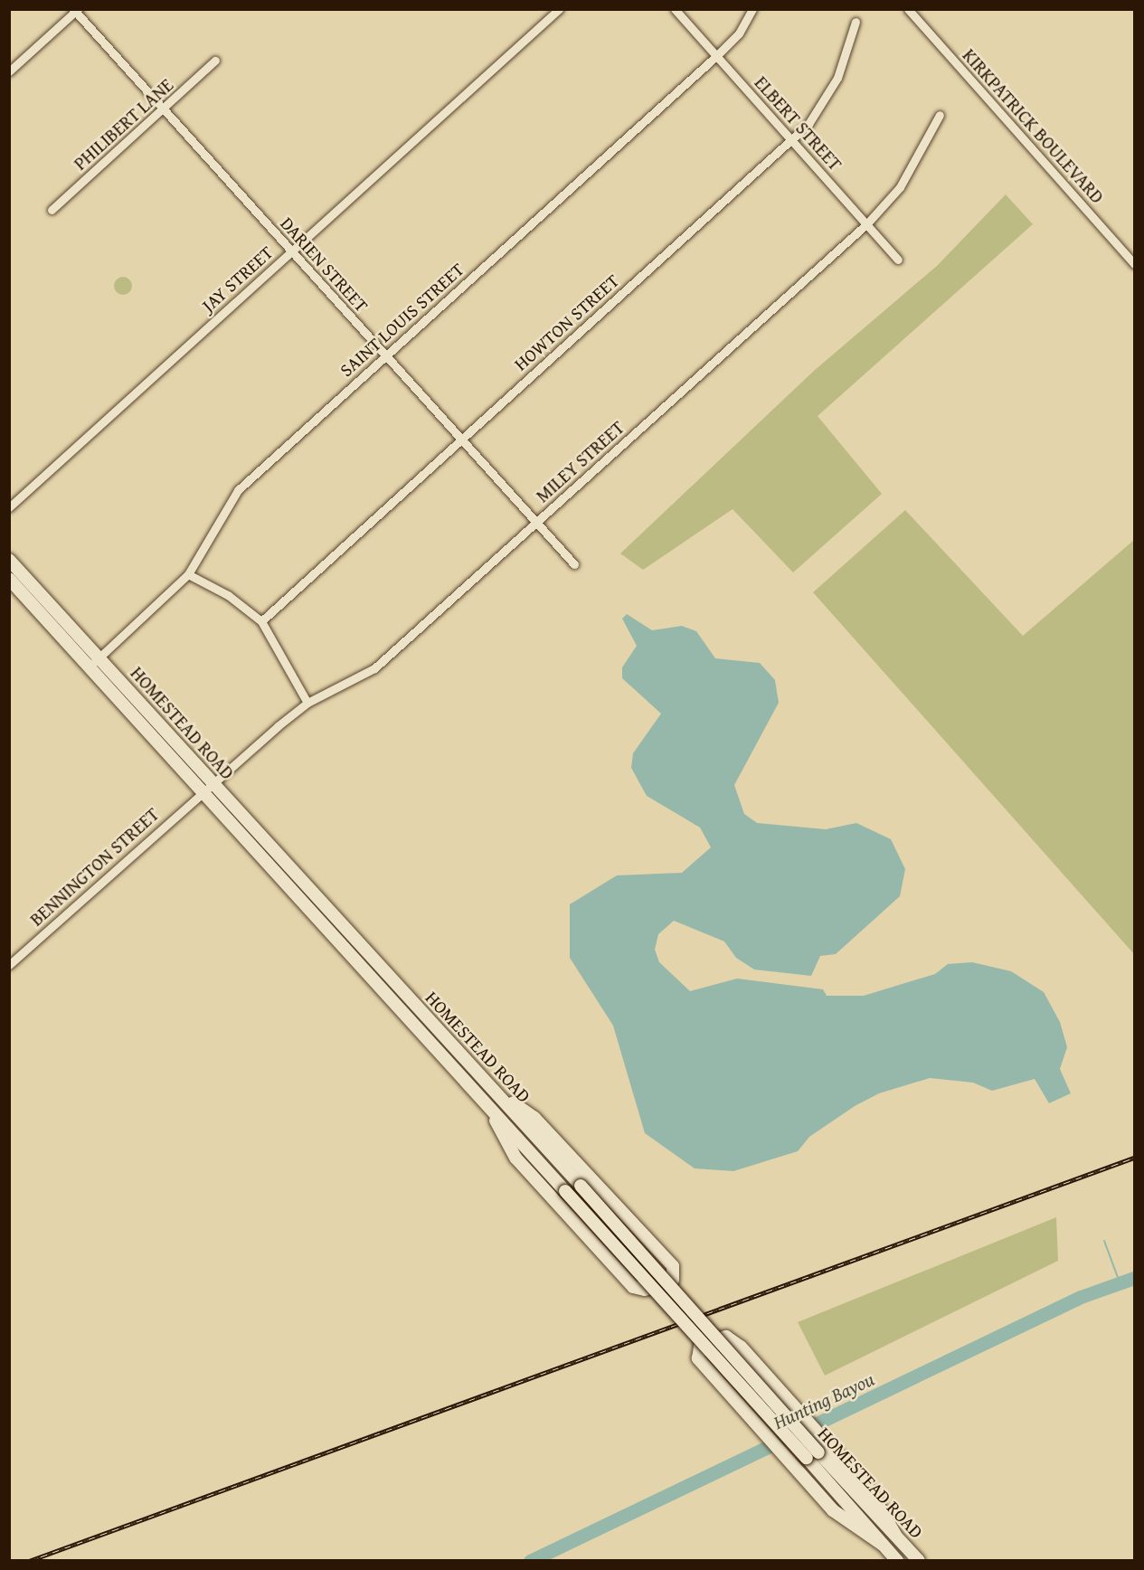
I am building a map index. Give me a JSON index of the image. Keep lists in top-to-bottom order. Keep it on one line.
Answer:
{"streets":{"main road":["HOMESTEAD ROAD"],"street":["ELBERT STREET","PHILIBERT LANE","KIRKPATRICK BOULEVARD","DARIEN STREET","JAY STREET","SAINT LOUIS STREET","HOWTON STREET","MILEY STREET","BENNINGTON STREET"]},"crossings":[["ELBERT STREET","SAINT LOUIS STREET"],["ELBERT STREET","HOWTON STREET"],["ELBERT STREET","MILEY STREET"],["PHILIBERT LANE","DARIEN STREET"],["DARIEN STREET","JAY STREET"],["DARIEN STREET","SAINT LOUIS STREET"],["DARIEN STREET","HOWTON STREET"],["DARIEN STREET","MILEY STREET"],["SAINT LOUIS STREET","HOMESTEAD ROAD"],["MILEY STREET","HOMESTEAD ROAD"],["MILEY STREET","BENNINGTON STREET"],["HOMESTEAD ROAD","BENNINGTON STREET"]],"water":["Hunting Bayou"]}
